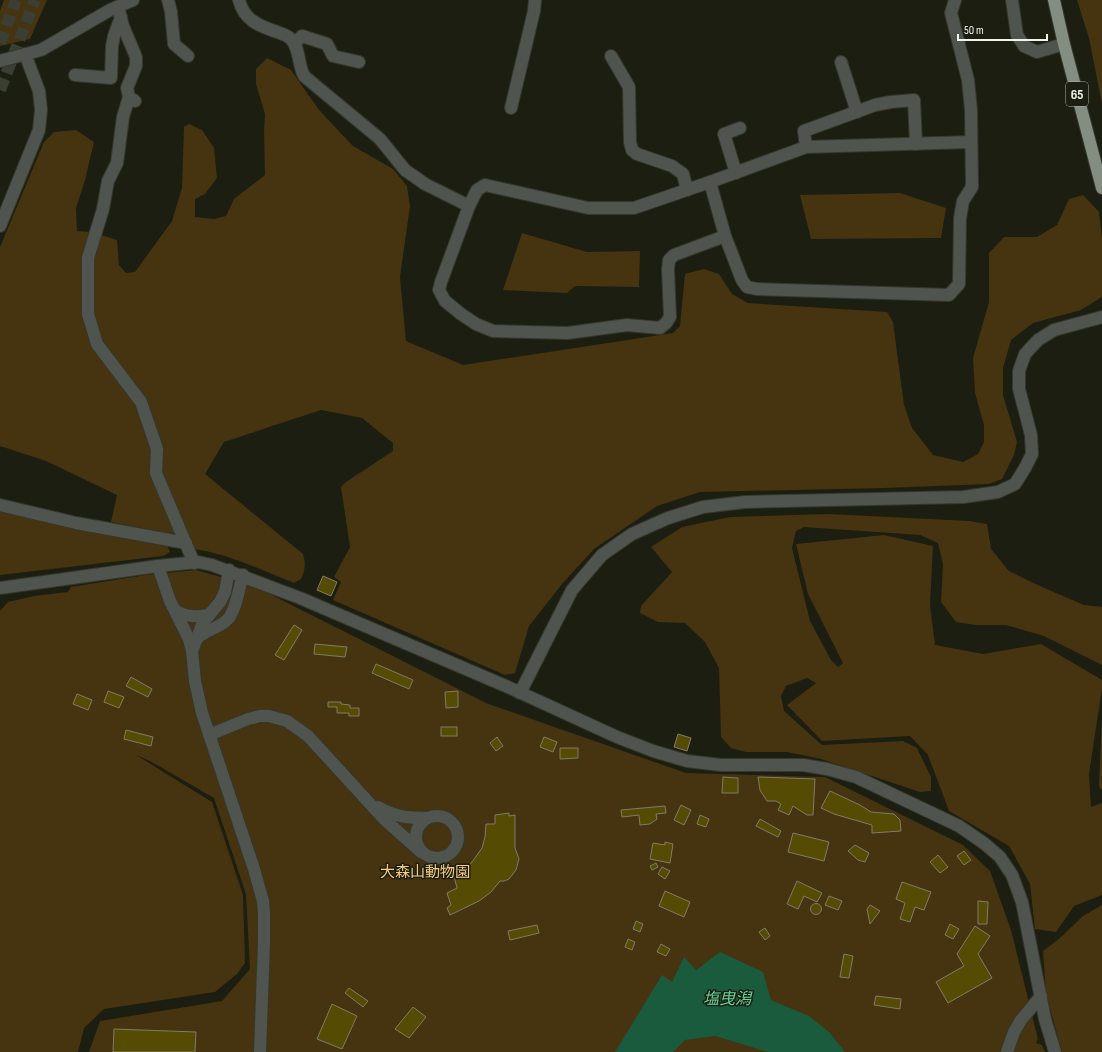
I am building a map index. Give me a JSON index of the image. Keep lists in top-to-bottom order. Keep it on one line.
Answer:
{"streets":{"main road":["65"]},"water":["塩曳潟"],"parks":["大森山動物園"],"scale_bar":"50 m"}
